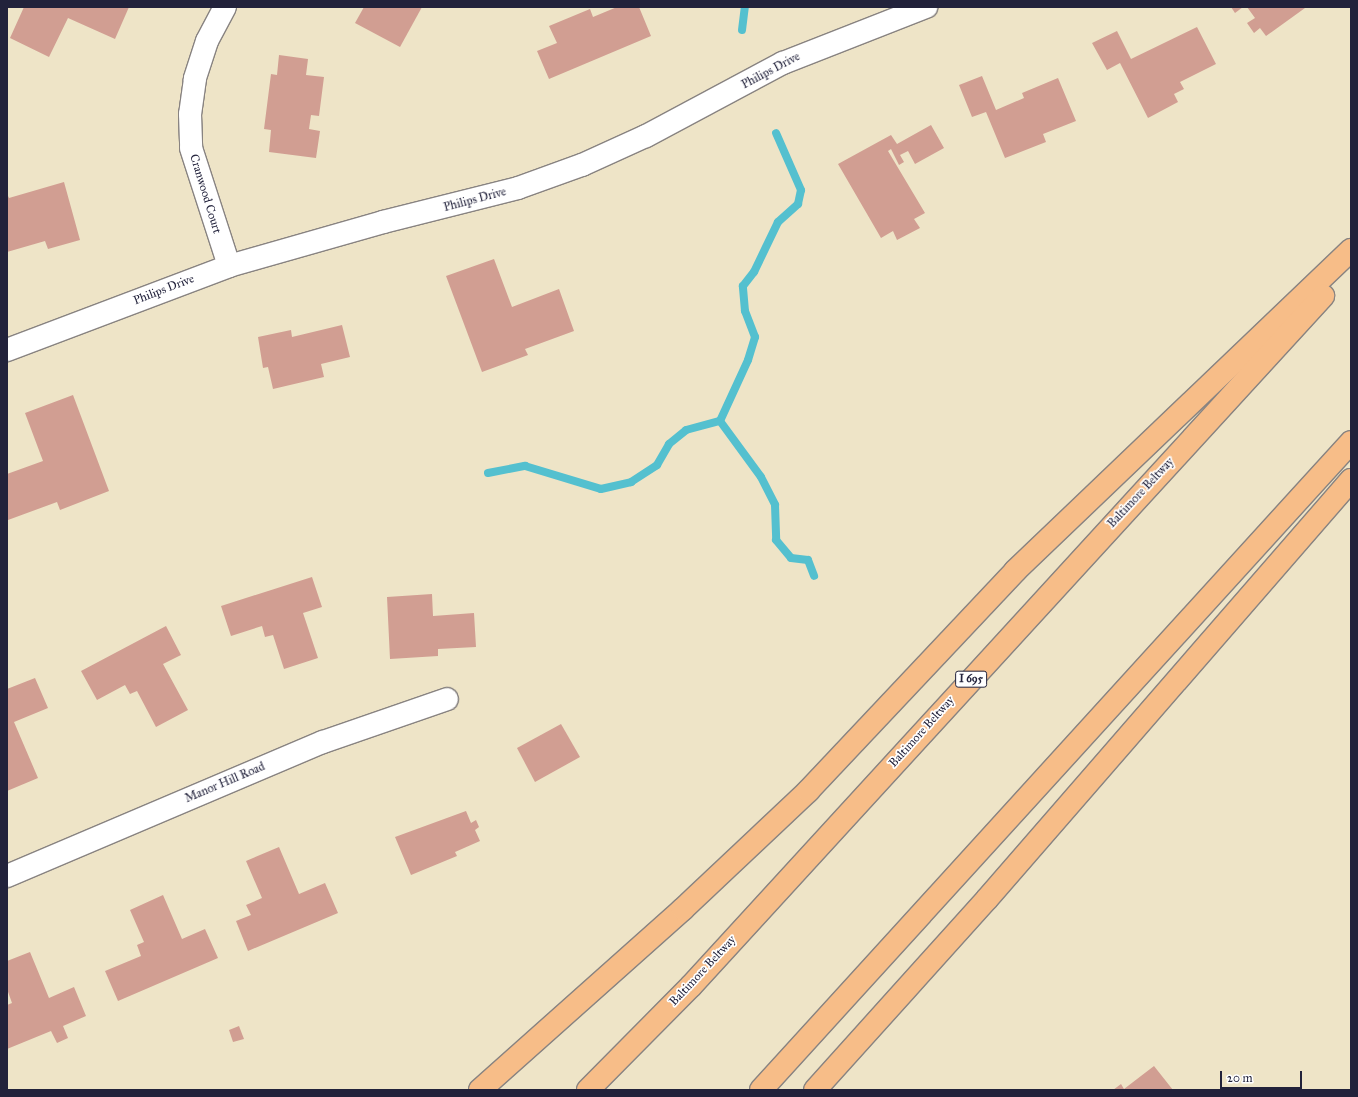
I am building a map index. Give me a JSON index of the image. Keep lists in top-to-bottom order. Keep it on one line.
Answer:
{"streets":{"highway":["Baltimore Beltway","I 695"],"street":["Philips Drive","Cranwood Court","Manor Hill Road"]},"crossings":[["Philips Drive","Cranwood Court"]],"scale_bar":"20 m"}
